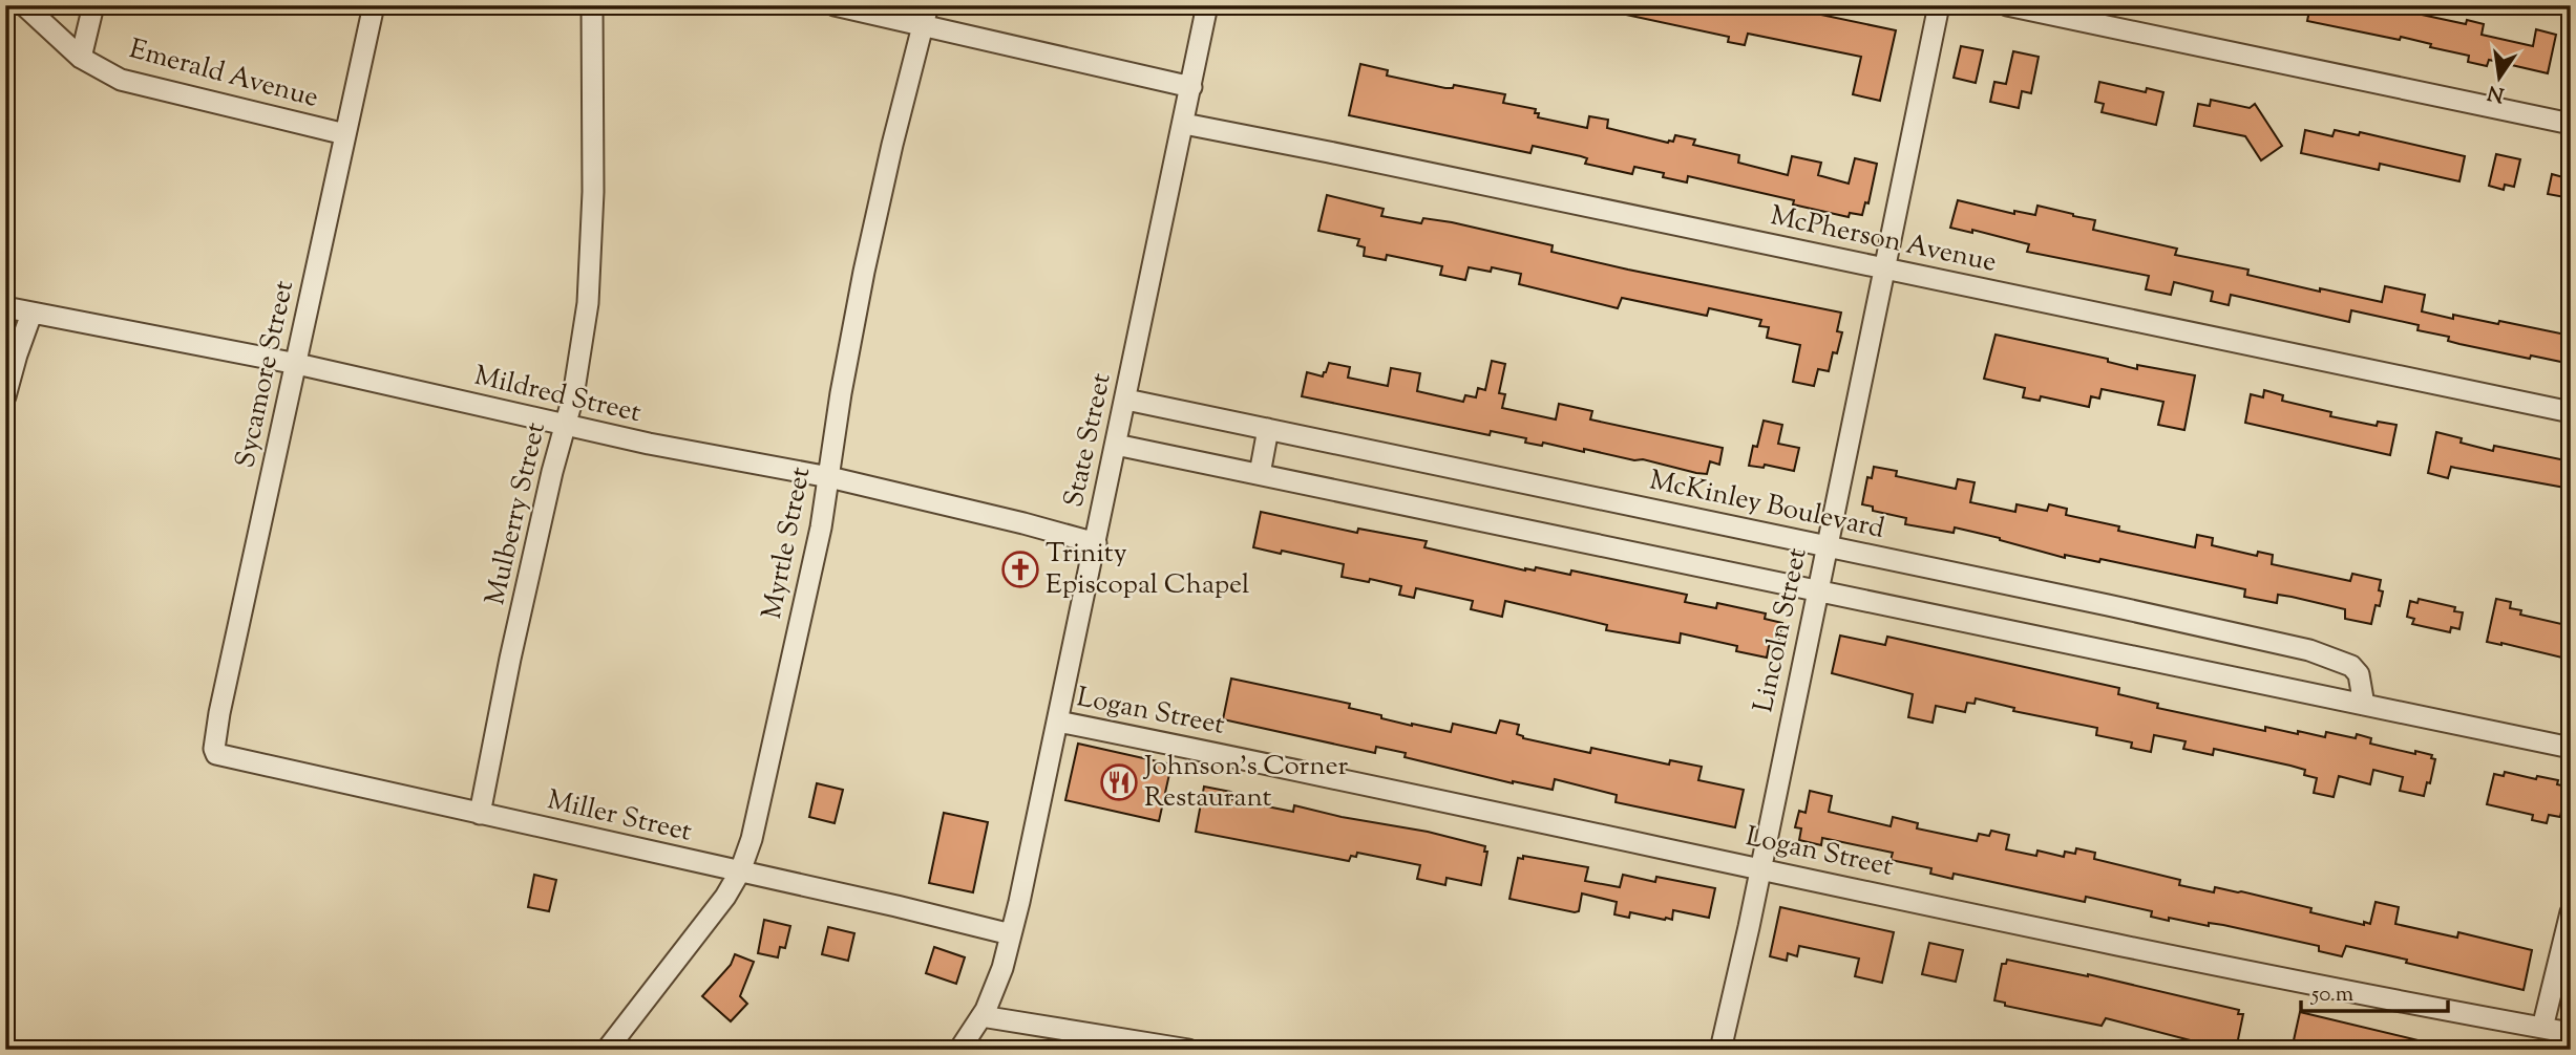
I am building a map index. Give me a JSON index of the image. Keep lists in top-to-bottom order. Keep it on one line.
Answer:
{"streets":{"street":["Emerald Avenue","McPherson Avenue","Sycamore Street","Mildred Street","State Street","McKinley Boulevard","Mulberry Street","Myrtle Street","Lincoln Street","Logan Street","Miller Street"]},"crossings":[["Emerald Avenue","Sycamore Street"],["McPherson Avenue","State Street"],["McPherson Avenue","Lincoln Street"],["Sycamore Street","Mildred Street"],["Sycamore Street","Miller Street"],["Mildred Street","State Street"],["Mildred Street","Mulberry Street"],["Mildred Street","Myrtle Street"],["State Street","McKinley Boulevard"],["State Street","Logan Street"],["State Street","Miller Street"],["McKinley Boulevard","Lincoln Street"],["Mulberry Street","Miller Street"],["Myrtle Street","Miller Street"],["Lincoln Street","Logan Street"]],"places":{"church":["Trinity Episcopal Chapel"],"restaurant":["Johnson's Corner Restaurant"]},"scale_bar":"50 m","north":"bottom"}
